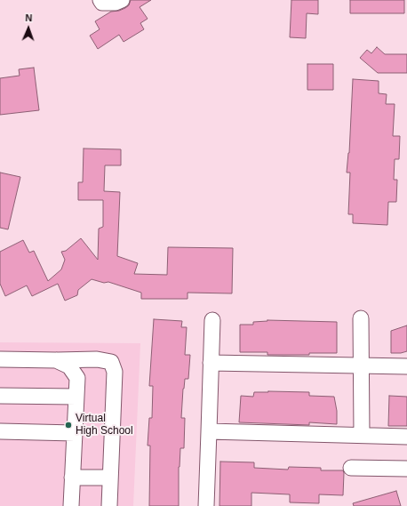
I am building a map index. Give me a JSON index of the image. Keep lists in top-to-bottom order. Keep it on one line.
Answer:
{"places":["Virtual High School"],"north":"top"}
